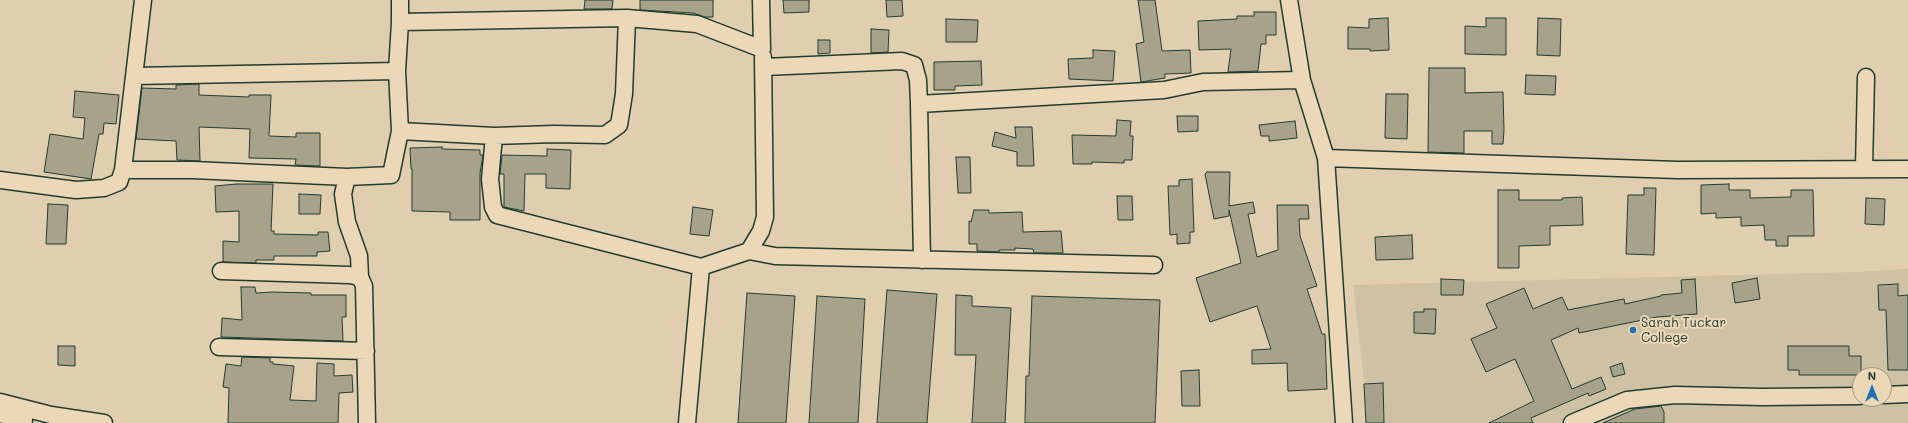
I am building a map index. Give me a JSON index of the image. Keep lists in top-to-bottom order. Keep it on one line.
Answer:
{"places":["Sarah Tuckar College"],"north":"top"}
